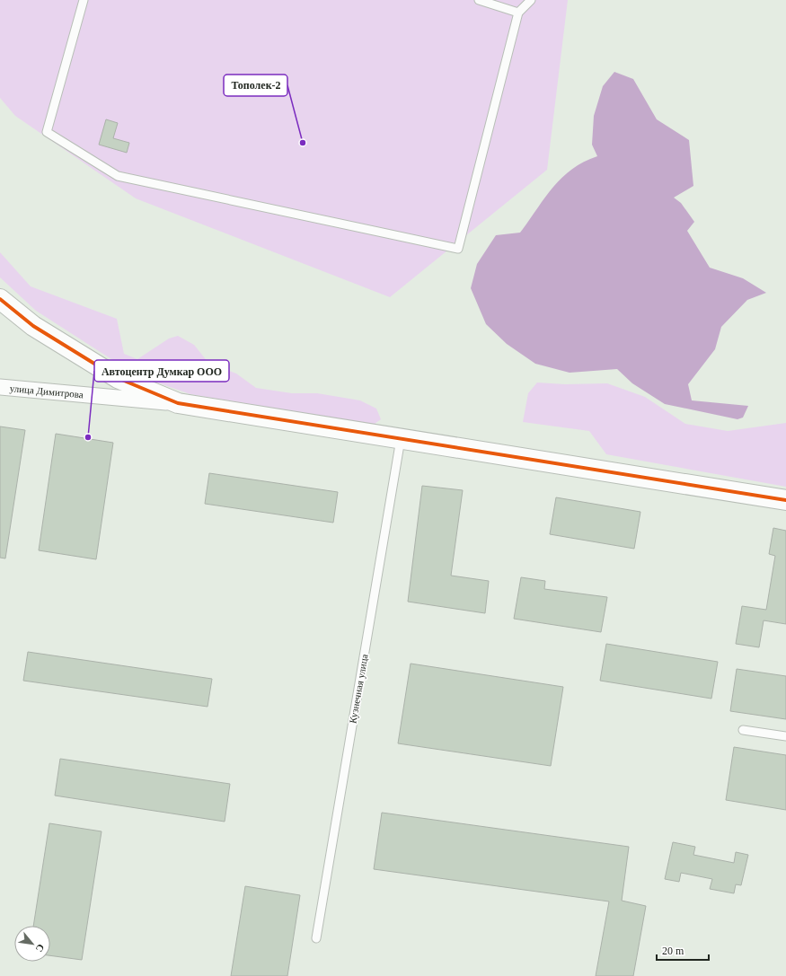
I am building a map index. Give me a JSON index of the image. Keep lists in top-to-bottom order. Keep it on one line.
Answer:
{"streets":{"street":["улица Димитрова"],"lane":["Кузнечная улица"]},"places":["Тополек-2","Автоцентр Думкар ООО"],"scale_bar":"20 m","north":"bottom right"}
